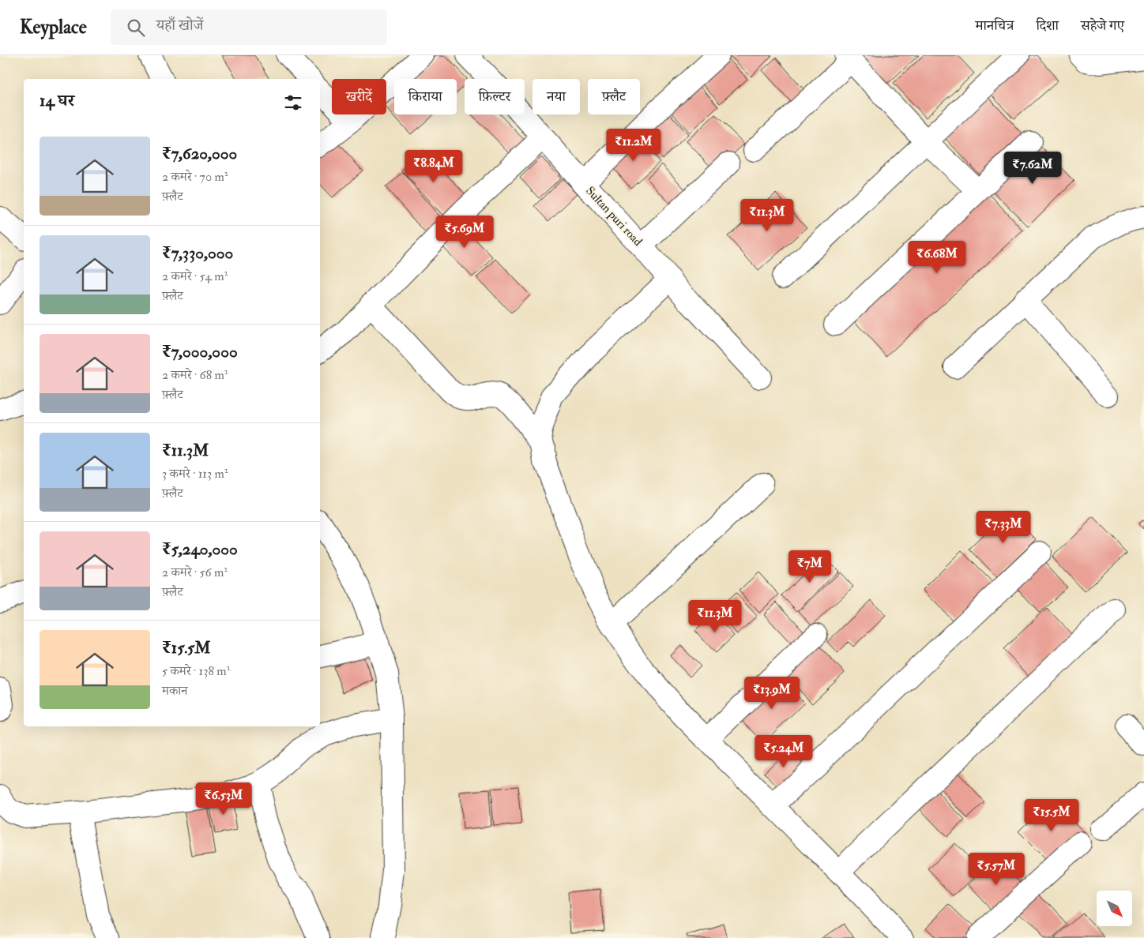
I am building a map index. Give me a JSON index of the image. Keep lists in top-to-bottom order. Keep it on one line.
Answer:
{"streets":{"street":["Sultan puri road"]},"north":"bottom right","page":{"header":"Keyplace","search":"यहाँ खोजें","nav":["मानचित्र","दिशा","सहेजे गए"],"chip":["खरीदें","किराया","फ़िल्टर","नया","फ़्लैट"],"heading":"14 घर","list":[{"name":"₹7,620,000","note":"2 कमरे · 70 m² · फ़्लैट"},{"name":"₹7,330,000","note":"2 कमरे · 54 m² · फ़्लैट"},{"name":"₹7,000,000","note":"2 कमरे · 68 m² · फ़्लैट"},{"name":"₹11.3M","note":"3 कमरे · 113 m² · फ़्लैट"},{"name":"₹5,240,000","note":"2 कमरे · 56 m² · फ़्लैट"},{"name":"₹15.5M","note":"5 कमरे · 138 m² · मकान"}],"price":["₹11.2M","₹8.84M","₹7.62M","₹11.3M","₹5.69M","₹6.68M","₹7.33M","₹7M","₹11.3M","₹13.9M","₹5.24M","₹6.53M","₹15.5M","₹5.57M"]}}
